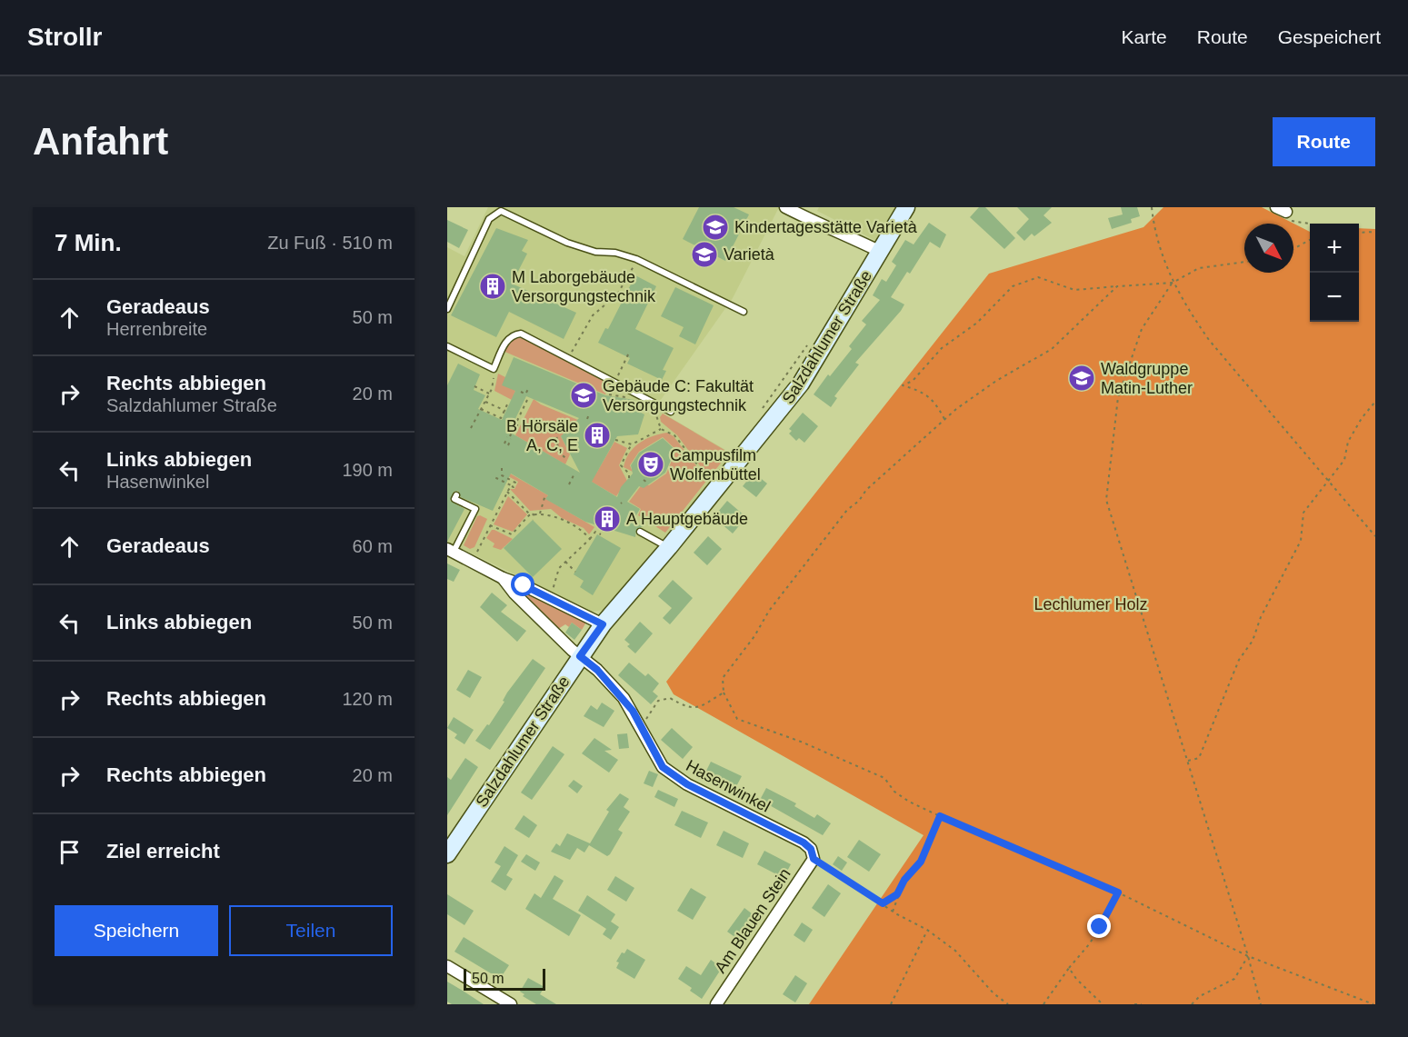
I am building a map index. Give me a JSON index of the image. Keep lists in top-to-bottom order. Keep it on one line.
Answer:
{"streets":{"main road":["Salzdahlumer Straße"],"street":["Hasenwinkel","Am Blauen Stein"]},"crossings":[["Salzdahlumer Straße","Hasenwinkel"],["Hasenwinkel","Am Blauen Stein"]],"parks":["Lechlumer Holz"],"places":{"school or university":["Kindertagesstätte Varietà","Varietà","Waldgruppe Matin-Luther","Gebäude C: Fakultät Versorgungstechnik"],"building":["M Laborgebäude Versorgungstechnik","B Hörsäle A, C, E","A Hauptgebäude"],"theatre":["Campusfilm Wolfenbüttel"]},"scale_bar":"50 m","north":"bottom right","page":{"header":"Strollr","nav":["Karte","Route","Gespeichert"],"buttons":["Route",["Speichern","Teilen"]],"title":"Anfahrt","heading":["7 Min.","Zu Fuß · 510 m"],"map_buttons":["+","−"],"list":[["Geradeaus","Herrenbreite","50 m"],["Rechts abbiegen","Salzdahlumer Straße","20 m"],["Links abbiegen","Hasenwinkel","190 m"],["Geradeaus","60 m"],["Links abbiegen","50 m"],["Rechts abbiegen","120 m"],["Rechts abbiegen","20 m"],"Ziel erreicht"],"scale":"50 m"}}
